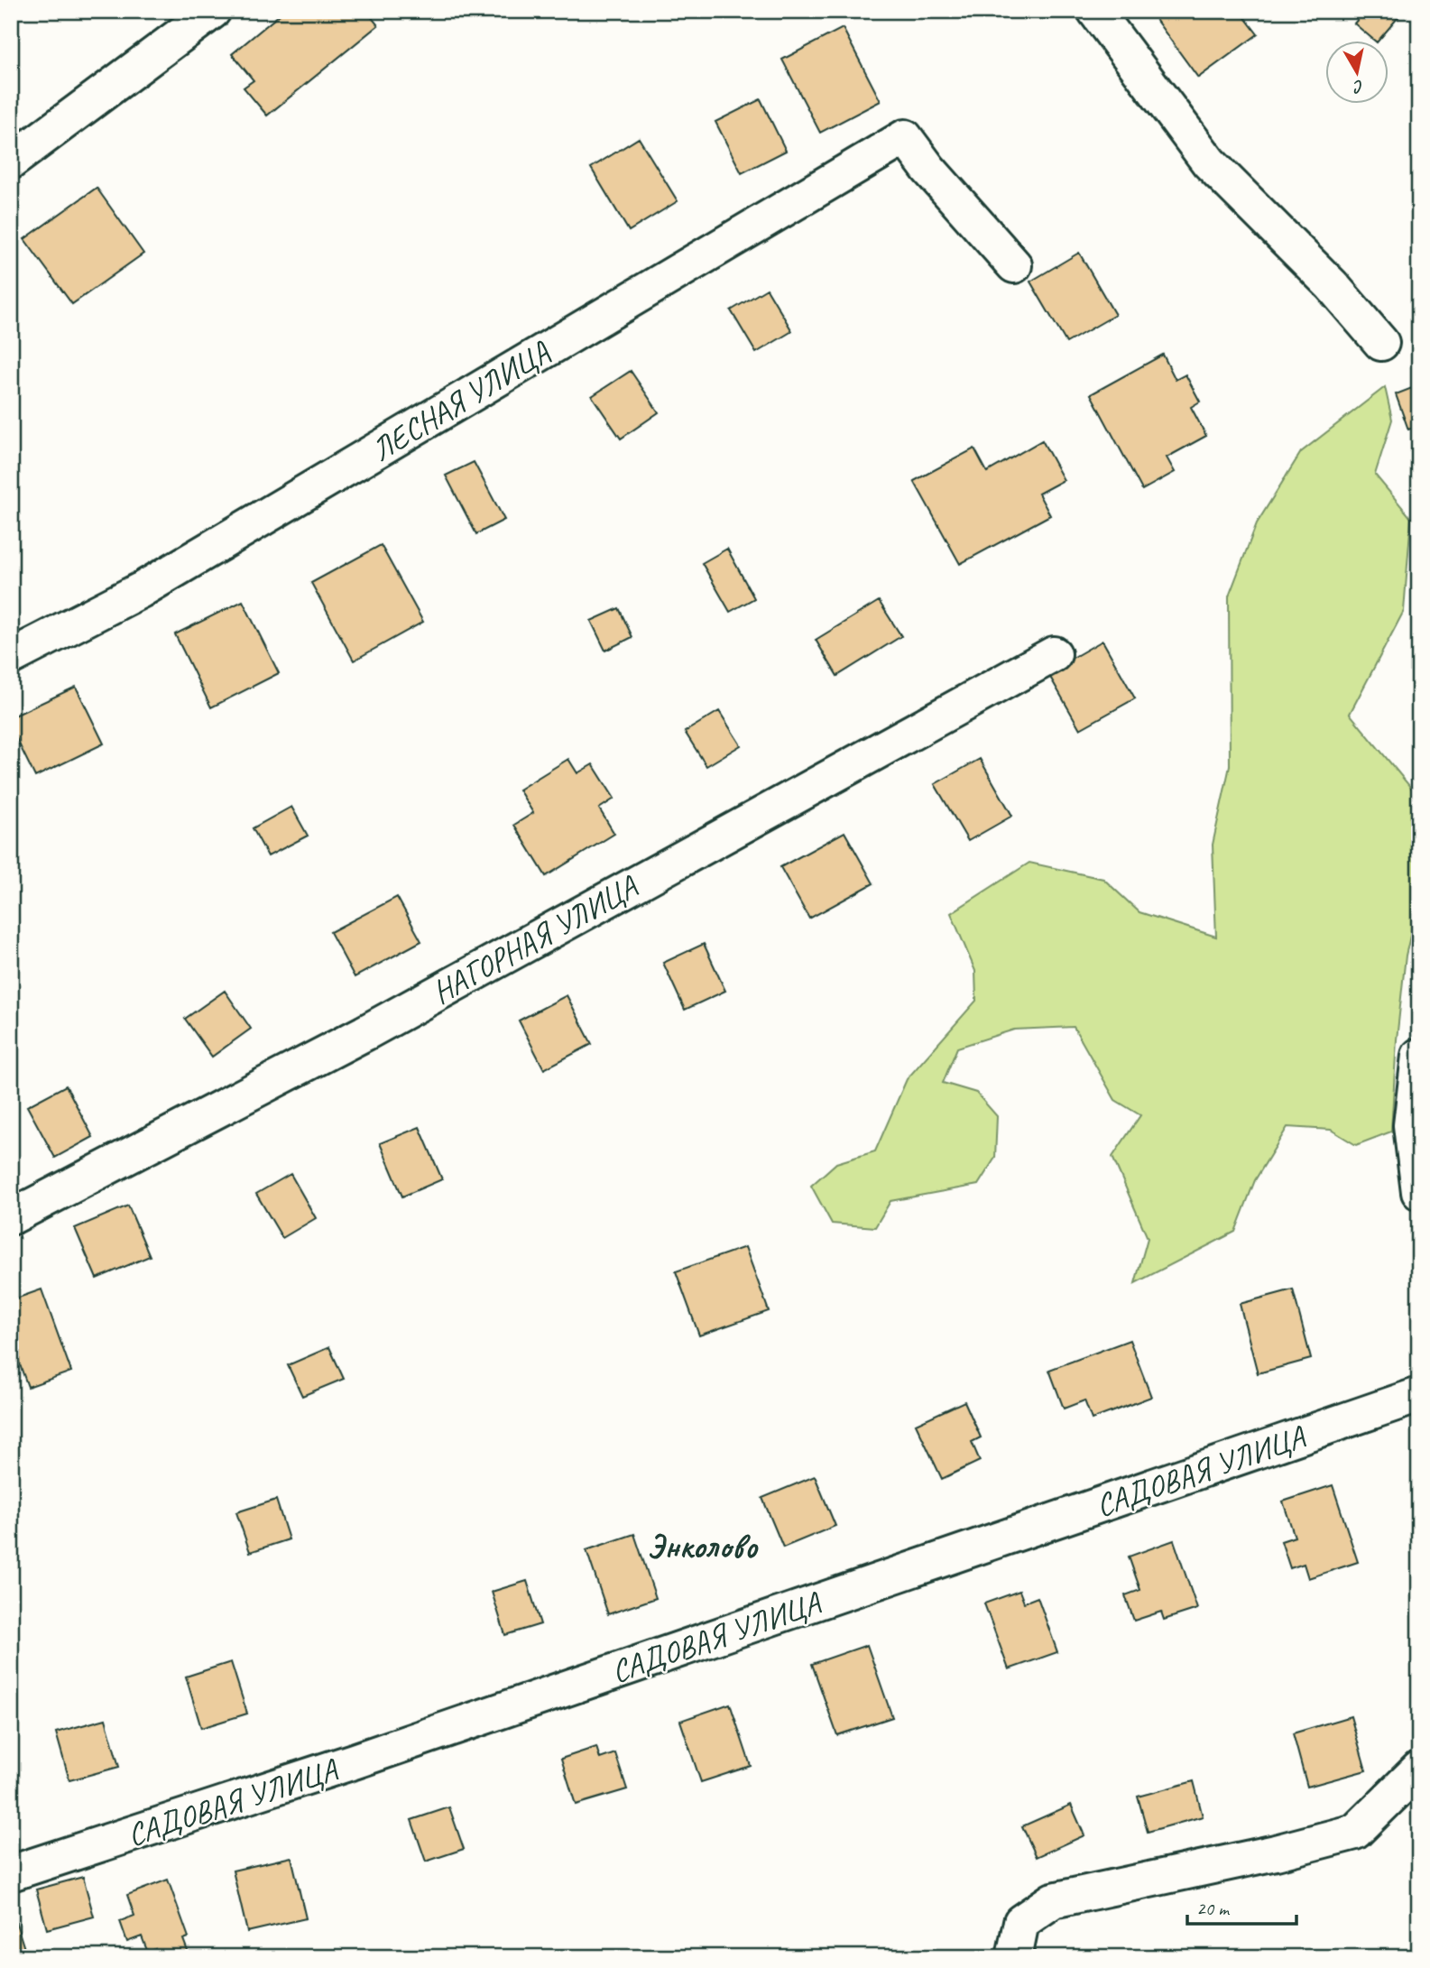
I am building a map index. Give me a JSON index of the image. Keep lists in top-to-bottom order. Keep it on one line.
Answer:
{"streets":{"street":["ЛЕСНАЯ УЛИЦА","НАГОРНАЯ УЛИЦА","САДОВАЯ УЛИЦА"]},"districts":["Энколово"],"scale_bar":"20 m","north":"bottom"}
